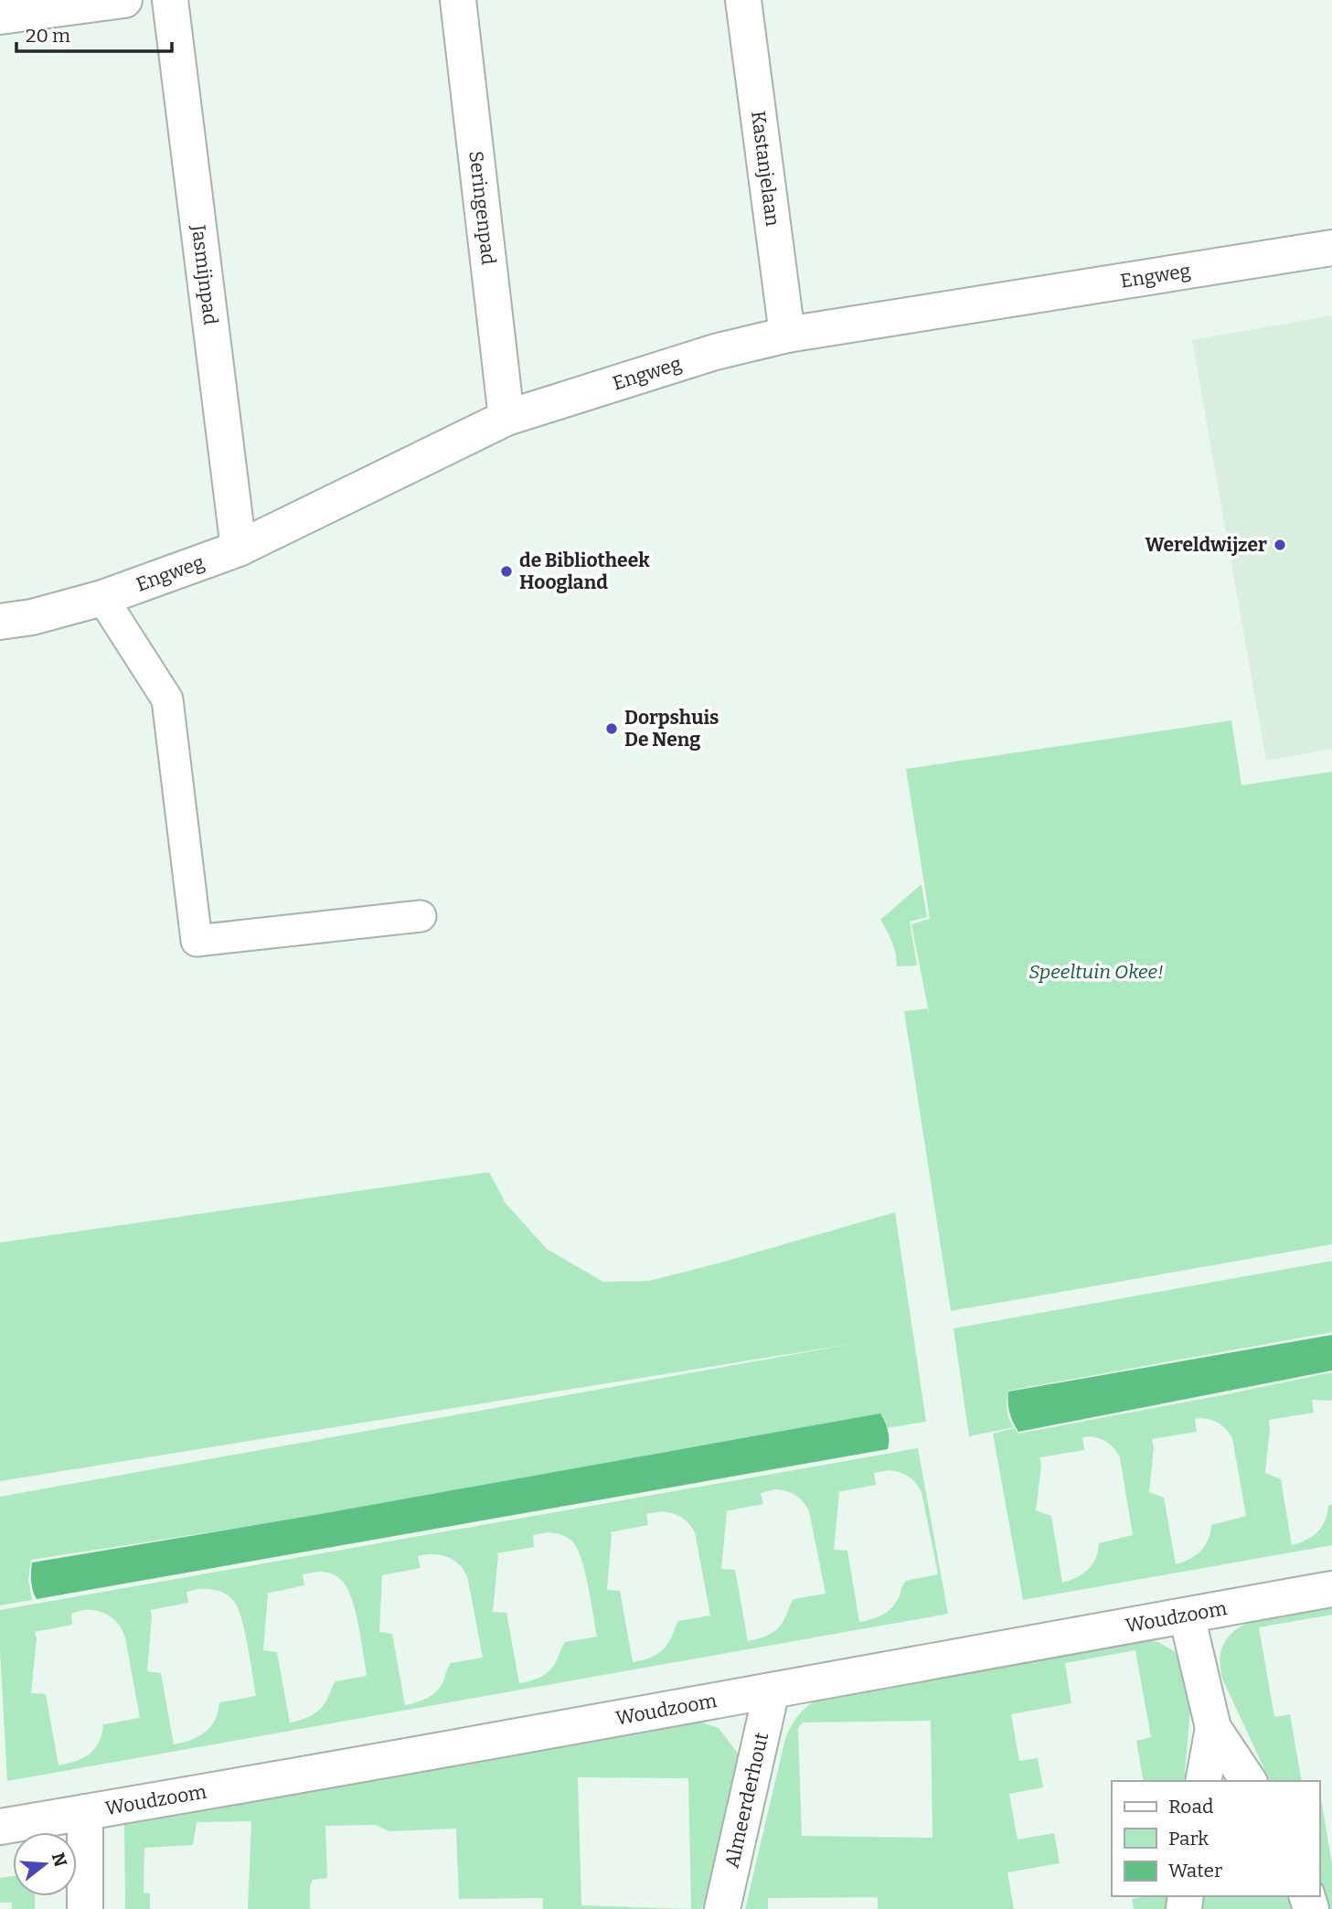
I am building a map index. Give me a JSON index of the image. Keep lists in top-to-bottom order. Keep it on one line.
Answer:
{"streets":{"street":["Kastanjelaan","Seringenpad","Jasmijnpad","Engweg","Woudzoom","Almeerderhout"]},"crossings":[["Kastanjelaan","Engweg"],["Seringenpad","Engweg"],["Jasmijnpad","Engweg"],["Woudzoom","Almeerderhout"]],"parks":["Speeltuin Okee!"],"places":["Wereldwijzer","de Bibliotheek Hoogland","Dorpshuis De Neng"],"legend":["Road","Park","Water"],"scale_bar":"20 m","north":"right"}
